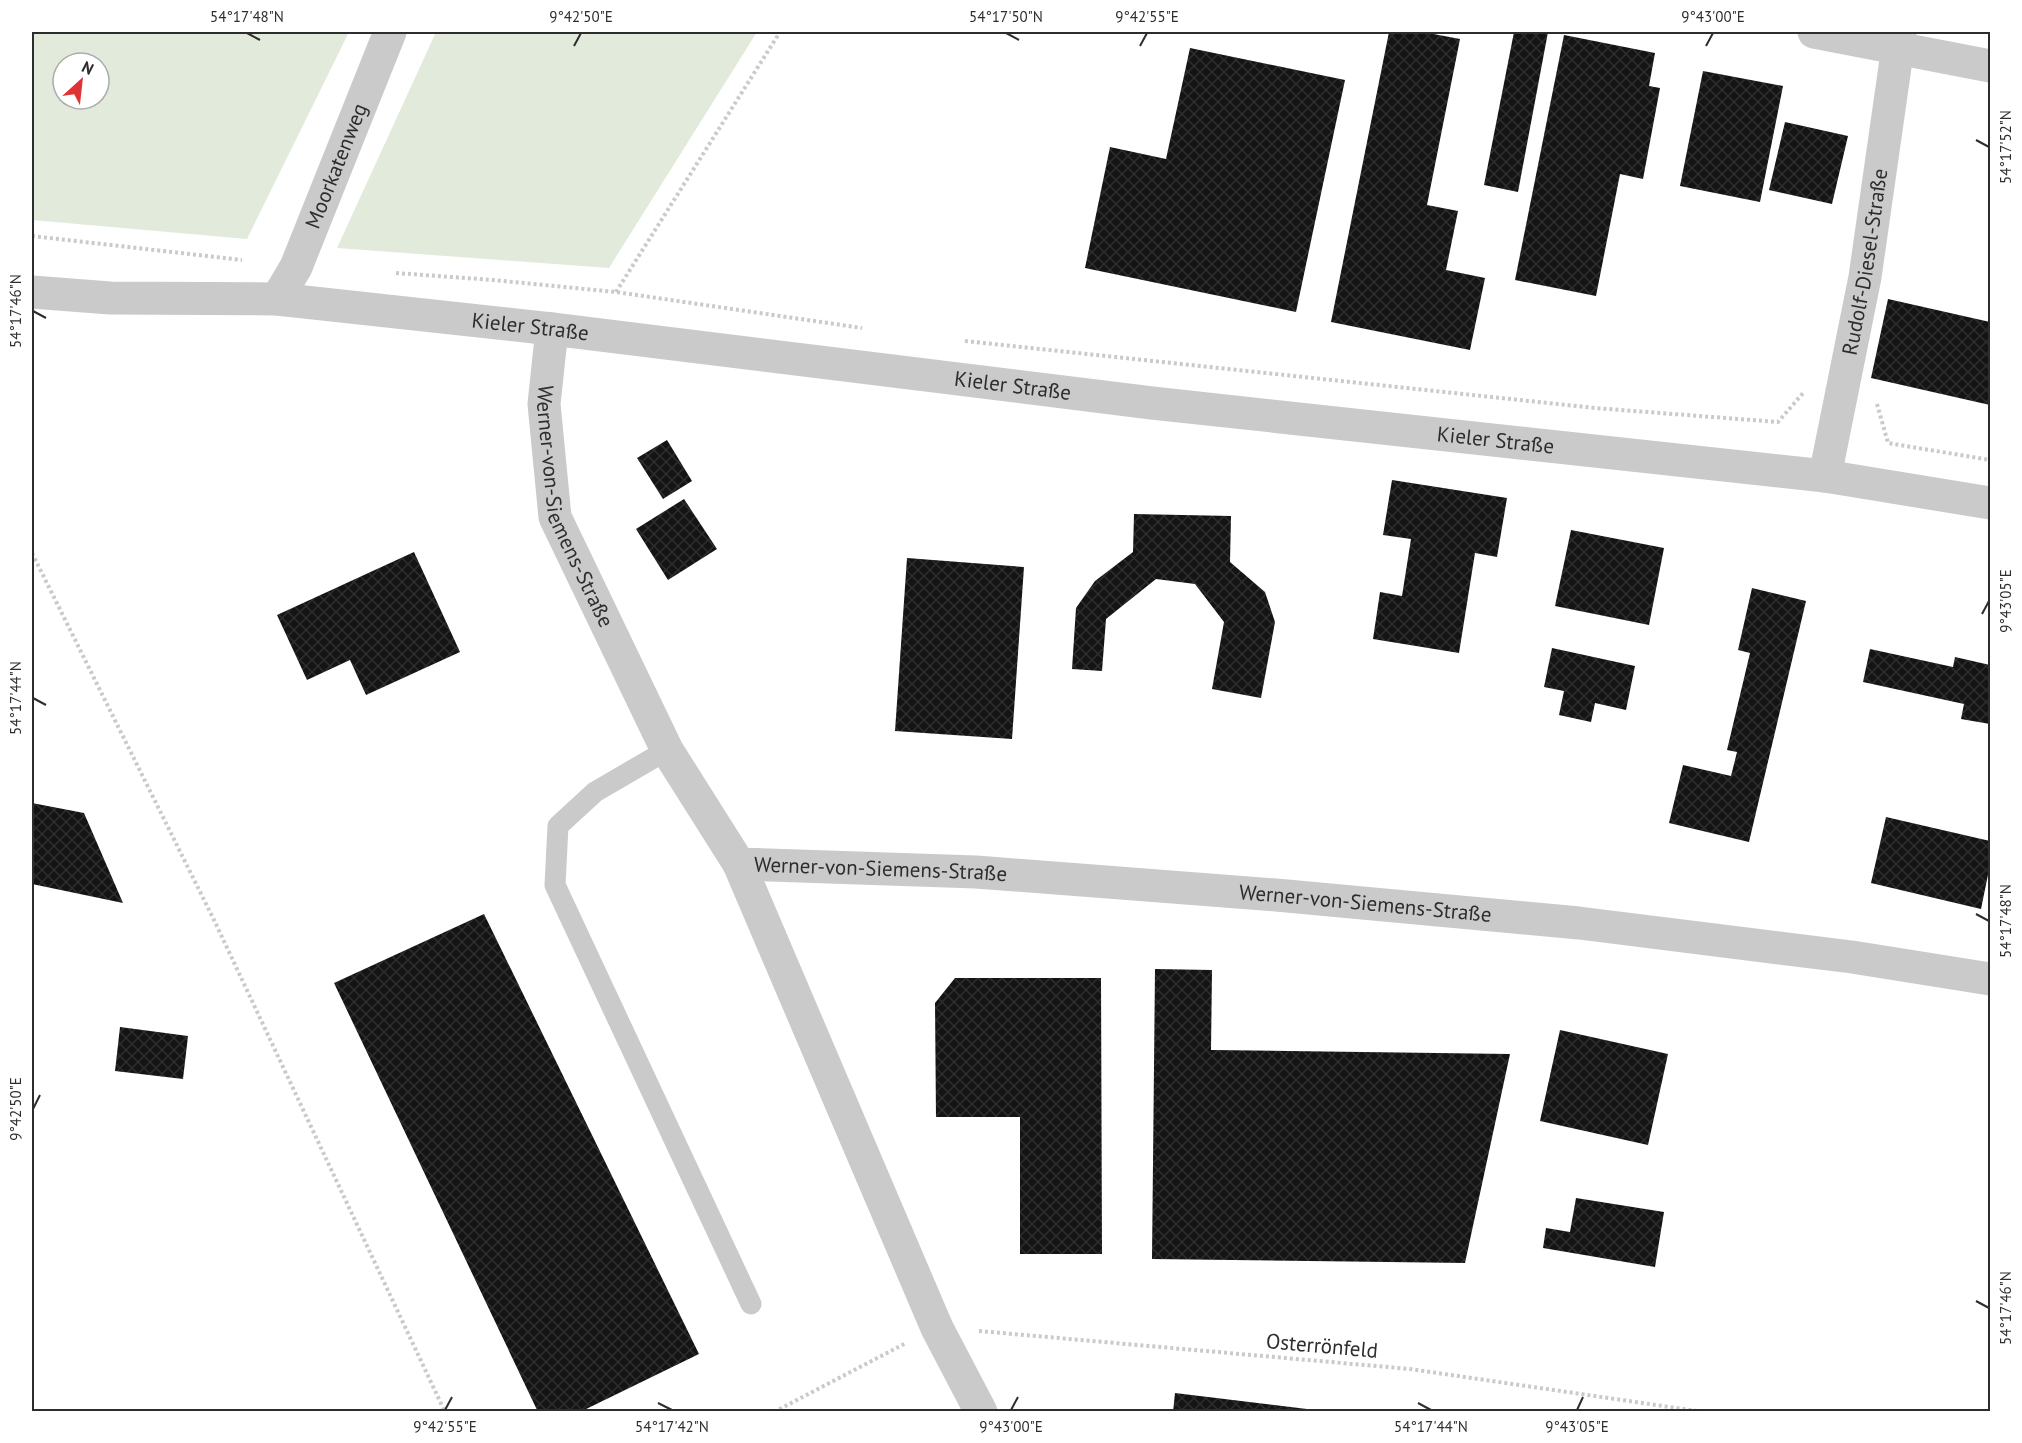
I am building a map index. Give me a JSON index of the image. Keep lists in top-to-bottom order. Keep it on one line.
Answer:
{"streets":{"street":["Moorkatenweg","Rudolf-Diesel-Straße","Kieler Straße","Werner-von-Siemens-Straße"],"path":["Osterrönfeld"]},"crossings":[["Moorkatenweg","Kieler Straße"],["Rudolf-Diesel-Straße","Kieler Straße"],["Kieler Straße","Werner-von-Siemens-Straße"],["Werner-von-Siemens-Straße","Osterrönfeld"]],"north":"top right","coordinates":["54°17'48\"N","9°42'50\"E","54°17'50\"N","9°42'55\"E","9°43'00\"E","54°17'52\"N","54°17'46\"N","9°43'05\"E","54°17'44\"N","54°17'42\"N"]}
